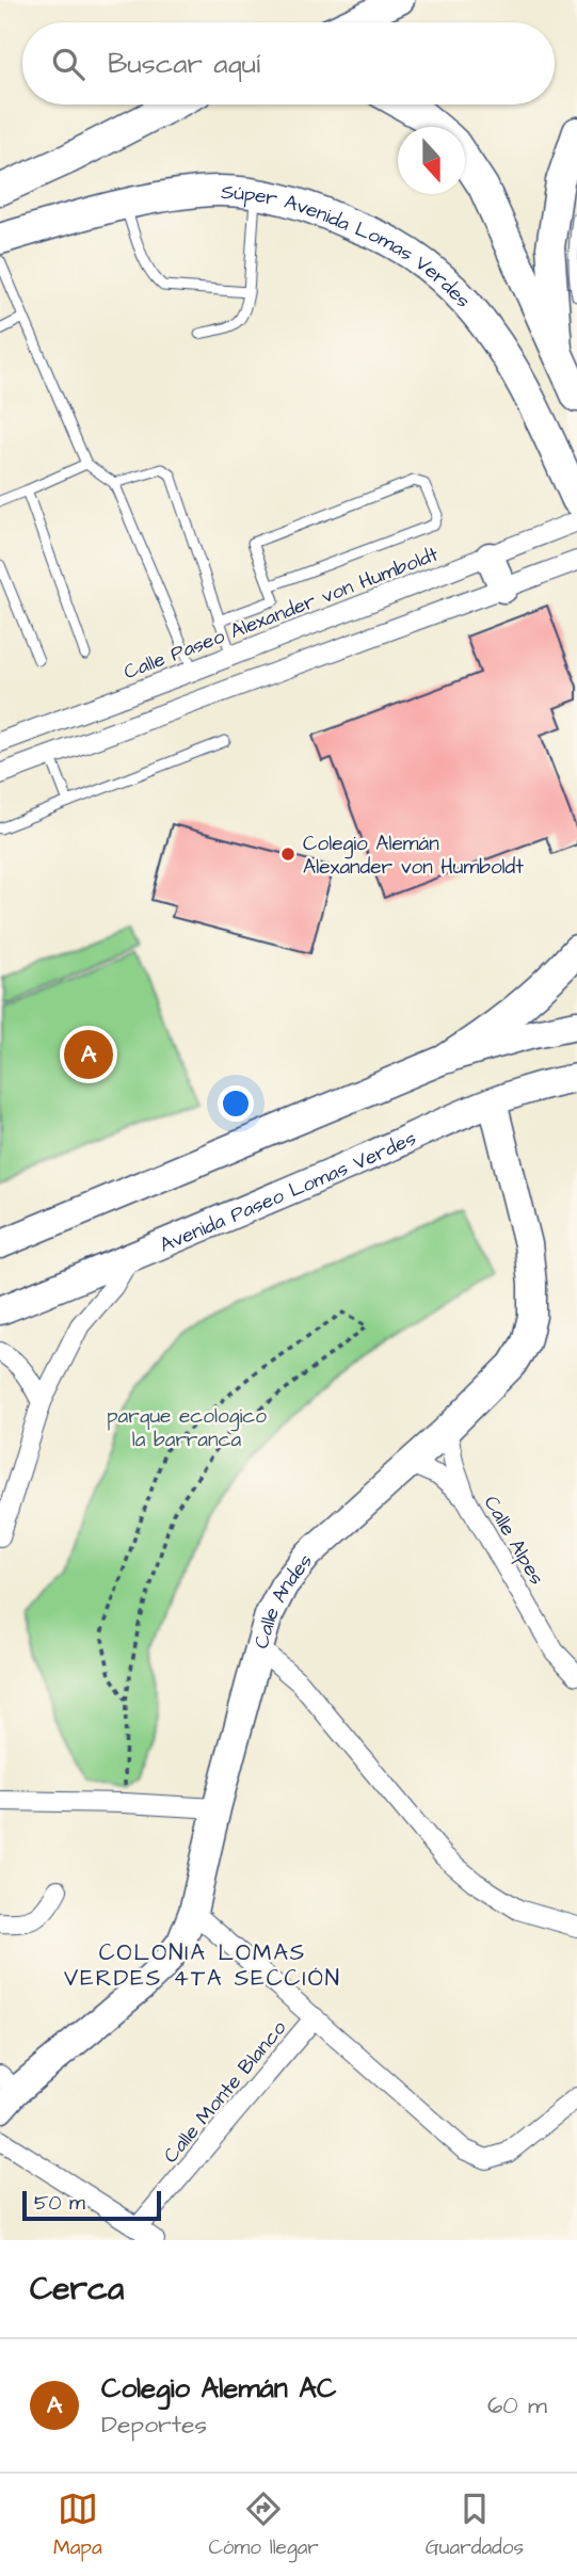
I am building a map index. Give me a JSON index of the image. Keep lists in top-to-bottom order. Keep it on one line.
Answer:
{"streets":{"main road":["Súper Avenida Lomas Verdes"],"street":["Calle Paseo Alexander von Humboldt","Avenida Paseo Lomas Verdes","Calle Alpes","Calle Andes","Calle Monte Blanco"]},"crossings":[["Avenida Paseo Lomas Verdes","Calle Andes"],["Calle Alpes","Calle Andes"]],"districts":["COLONIA LOMAS VERDES 4TA SECCIÓN"],"parks":["parque ecologico la barranca"],"places":["Colegio Alemán Alexander von Humboldt"],"scale_bar":"50 m","north":"bottom","page":{"search":"Buscar aquí","pins":"A","scale":"50 m","heading":"Cerca","list":[{"mark":"A","name":"Colegio Alemán AC","note":"Deportes","value":"60 m"}],"nav":["Mapa","Cómo llegar","Guardados"]}}
